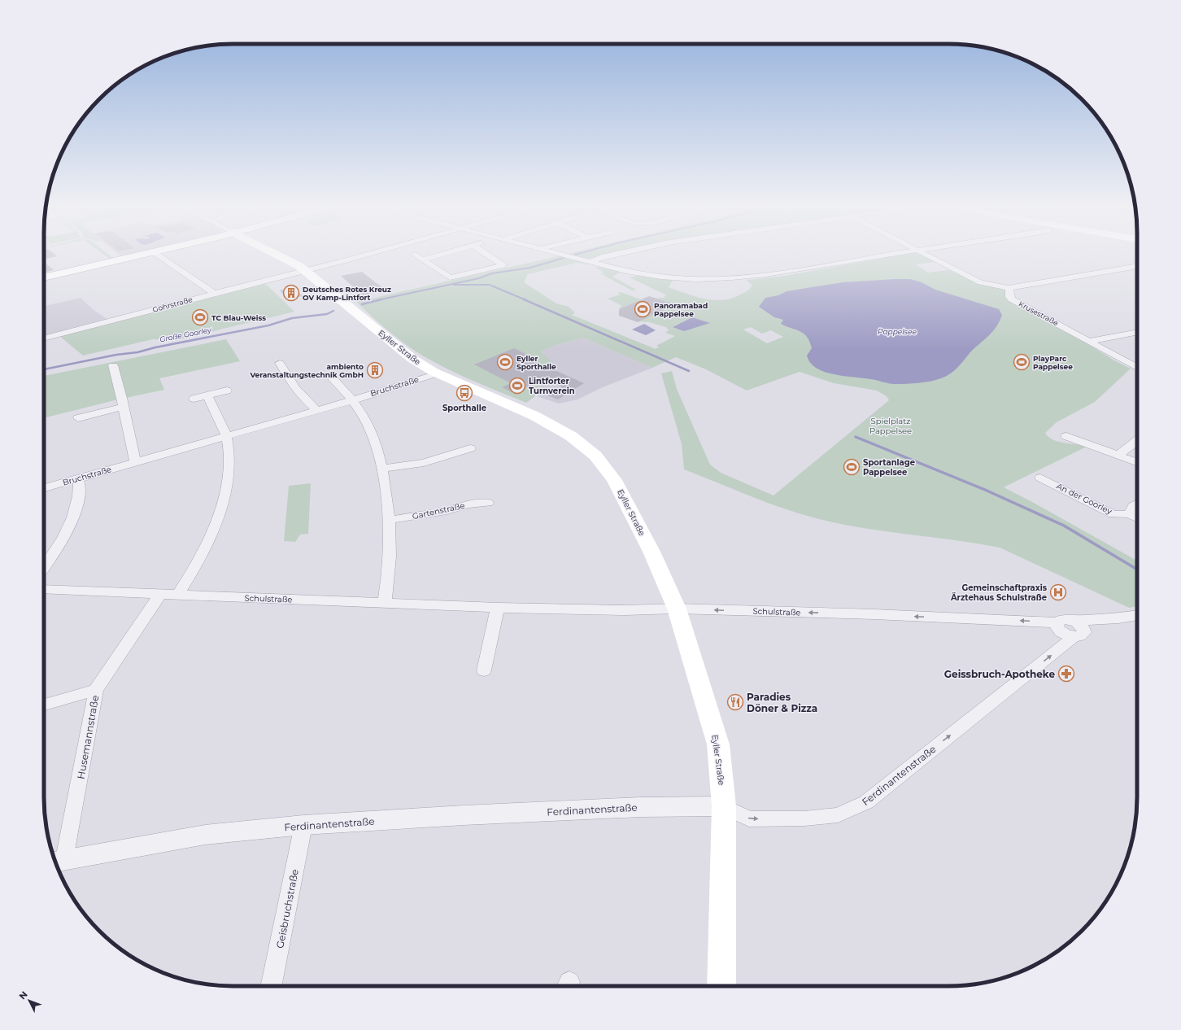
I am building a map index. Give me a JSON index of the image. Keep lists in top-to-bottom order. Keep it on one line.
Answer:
{"streets":{"main road":["Eyller Straße"],"street":["Gohrstraße","Krusestraße","Bruchstraße","An der Goorley","Gartenstraße","Schulstraße","Husemannstraße","Ferdinantenstraße","Geisbruchstraße"]},"crossings":[["Gohrstraße","Eyller Straße"],["Eyller Straße","Bruchstraße"],["Eyller Straße","Schulstraße"],["Eyller Straße","Ferdinantenstraße"],["Schulstraße","Husemannstraße"],["Schulstraße","Ferdinantenstraße"],["Husemannstraße","Ferdinantenstraße"],["Ferdinantenstraße","Geisbruchstraße"]],"one_way":["Schulstraße","Ferdinantenstraße"],"water":["Pappelsee","Große Goorley"],"parks":["Spielplatz Pappelsee"],"places":{"building":["Deutsches Rotes Kreuz OV Kamp-Lintfort","ambiento Veranstaltungstechnik GmbH"],"sports":["Panoramabad Pappelsee","TC Blau-Weiss","Eyller Sporthalle","PlayParc Pappelsee","Lintforter Turnverein","Sportanlage Pappelsee"],"bus stop":["Sporthalle"],"hospital":["Gemeinschaftpraxis Ärztehaus Schulstraße"],"pharmacy":["Geissbruch-Apotheke"],"restaurant":["Paradies Döner & Pizza"]},"north":"top left"}
